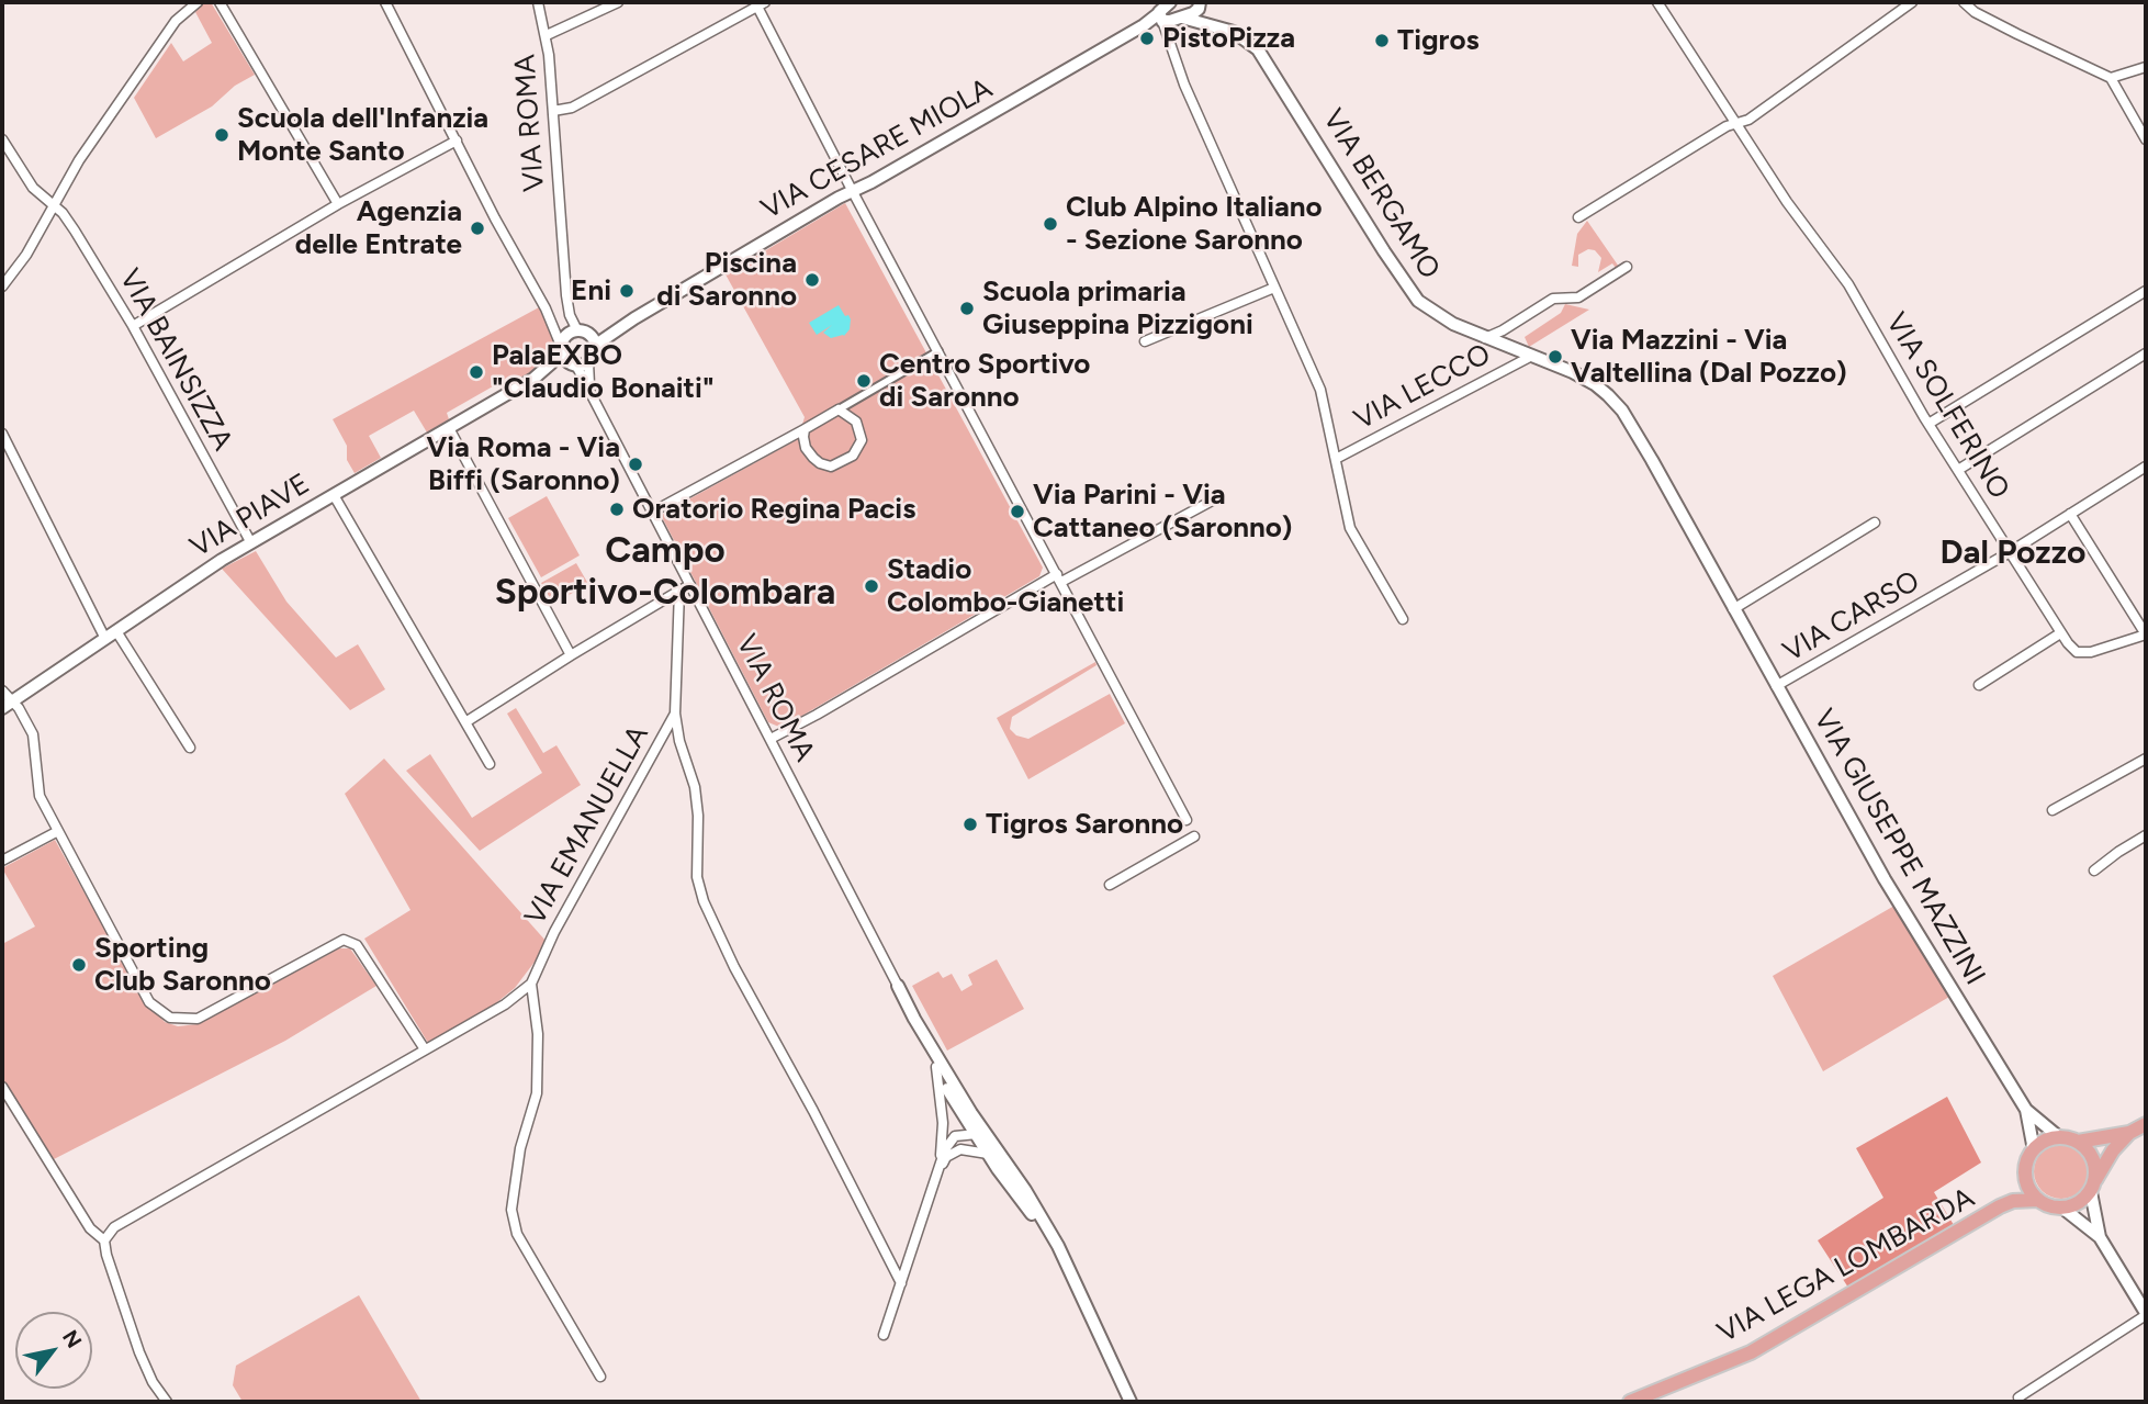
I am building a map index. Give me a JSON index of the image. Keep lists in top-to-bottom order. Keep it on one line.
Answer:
{"streets":{"main road":["VIA LEGA LOMBARDA"],"street":["VIA ROMA","VIA CESARE MIOLA","VIA BERGAMO","VIA BAINSIZZA","VIA LECCO","VIA SOLFERINO","VIA PIAVE","VIA CARSO","VIA EMANUELLA","VIA GIUSEPPE MAZZINI"]},"crossings":[["VIA ROMA","VIA CESARE MIOLA"],["VIA ROMA","VIA PIAVE"],["VIA CESARE MIOLA","VIA BERGAMO"],["VIA CESARE MIOLA","VIA PIAVE"],["VIA BERGAMO","VIA LECCO"],["VIA BERGAMO","VIA GIUSEPPE MAZZINI"],["VIA BAINSIZZA","VIA PIAVE"],["VIA LECCO","VIA GIUSEPPE MAZZINI"],["VIA SOLFERINO","VIA CARSO"],["VIA CARSO","VIA GIUSEPPE MAZZINI"]],"districts":["Campo Sportivo-Colombara","Dal Pozzo"],"places":["PistoPizza","Tigros","Scuola dell'Infanzia Monte Santo","Club Alpino Italiano - Sezione Saronno","Agenzia delle Entrate","Piscina di Saronno","Eni","Scuola primaria Giuseppina Pizzigoni","Via Mazzini - Via Valtellina (Dal Pozzo)","PalaEXBO \"Claudio Bonaiti\"","Centro Sportivo di Saronno","Via Roma - Via Biffi (Saronno)","Oratorio Regina Pacis","Via Parini - Via Cattaneo (Saronno)","Stadio Colombo-Gianetti","Tigros Saronno","Sporting Club Saronno"],"north":"top right"}
